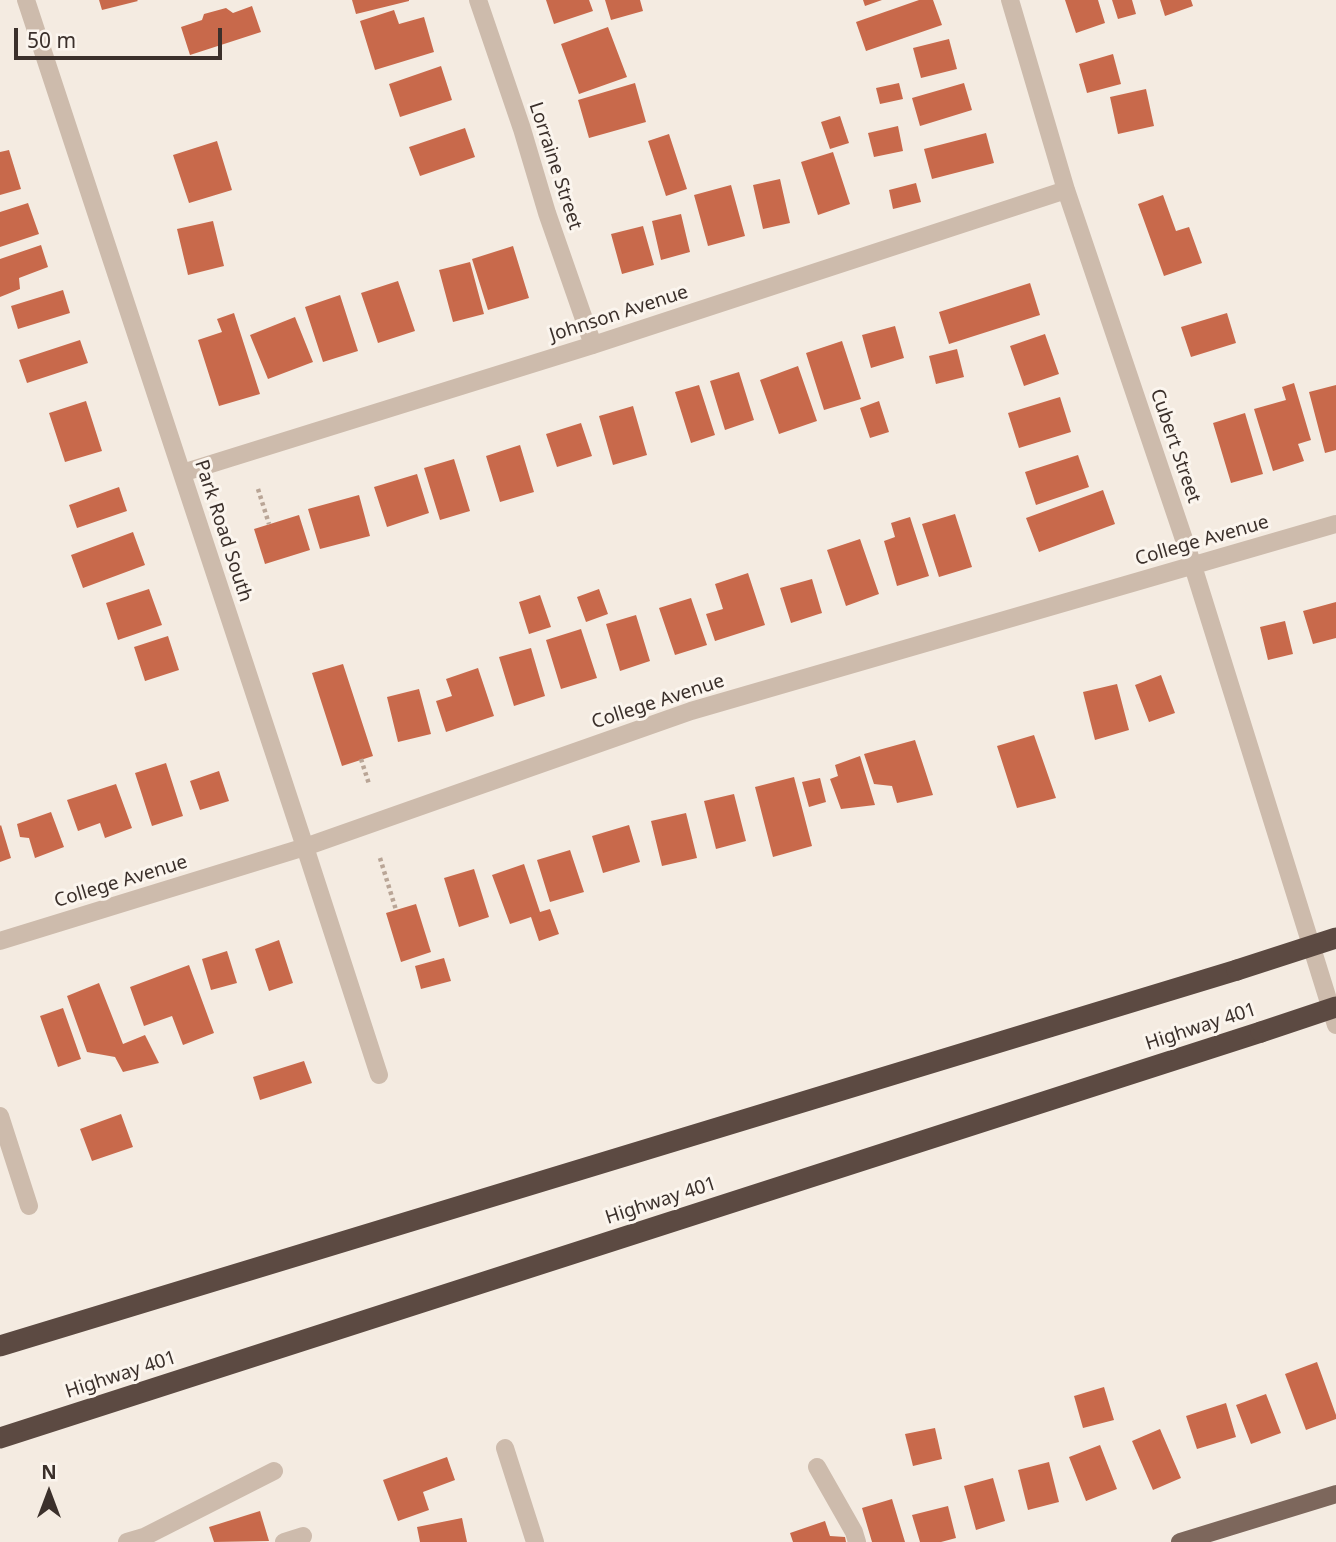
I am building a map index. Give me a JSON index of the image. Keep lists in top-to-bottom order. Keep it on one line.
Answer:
{"streets":{"highway":["Highway 401"],"street":["Lorraine Street","Johnson Avenue","Cubert Street","Park Road South","College Avenue"]},"crossings":[["Lorraine Street","Johnson Avenue"],["Johnson Avenue","Cubert Street"],["Johnson Avenue","Park Road South"],["Cubert Street","College Avenue"],["Park Road South","College Avenue"]],"scale_bar":"50 m","north":"top"}
